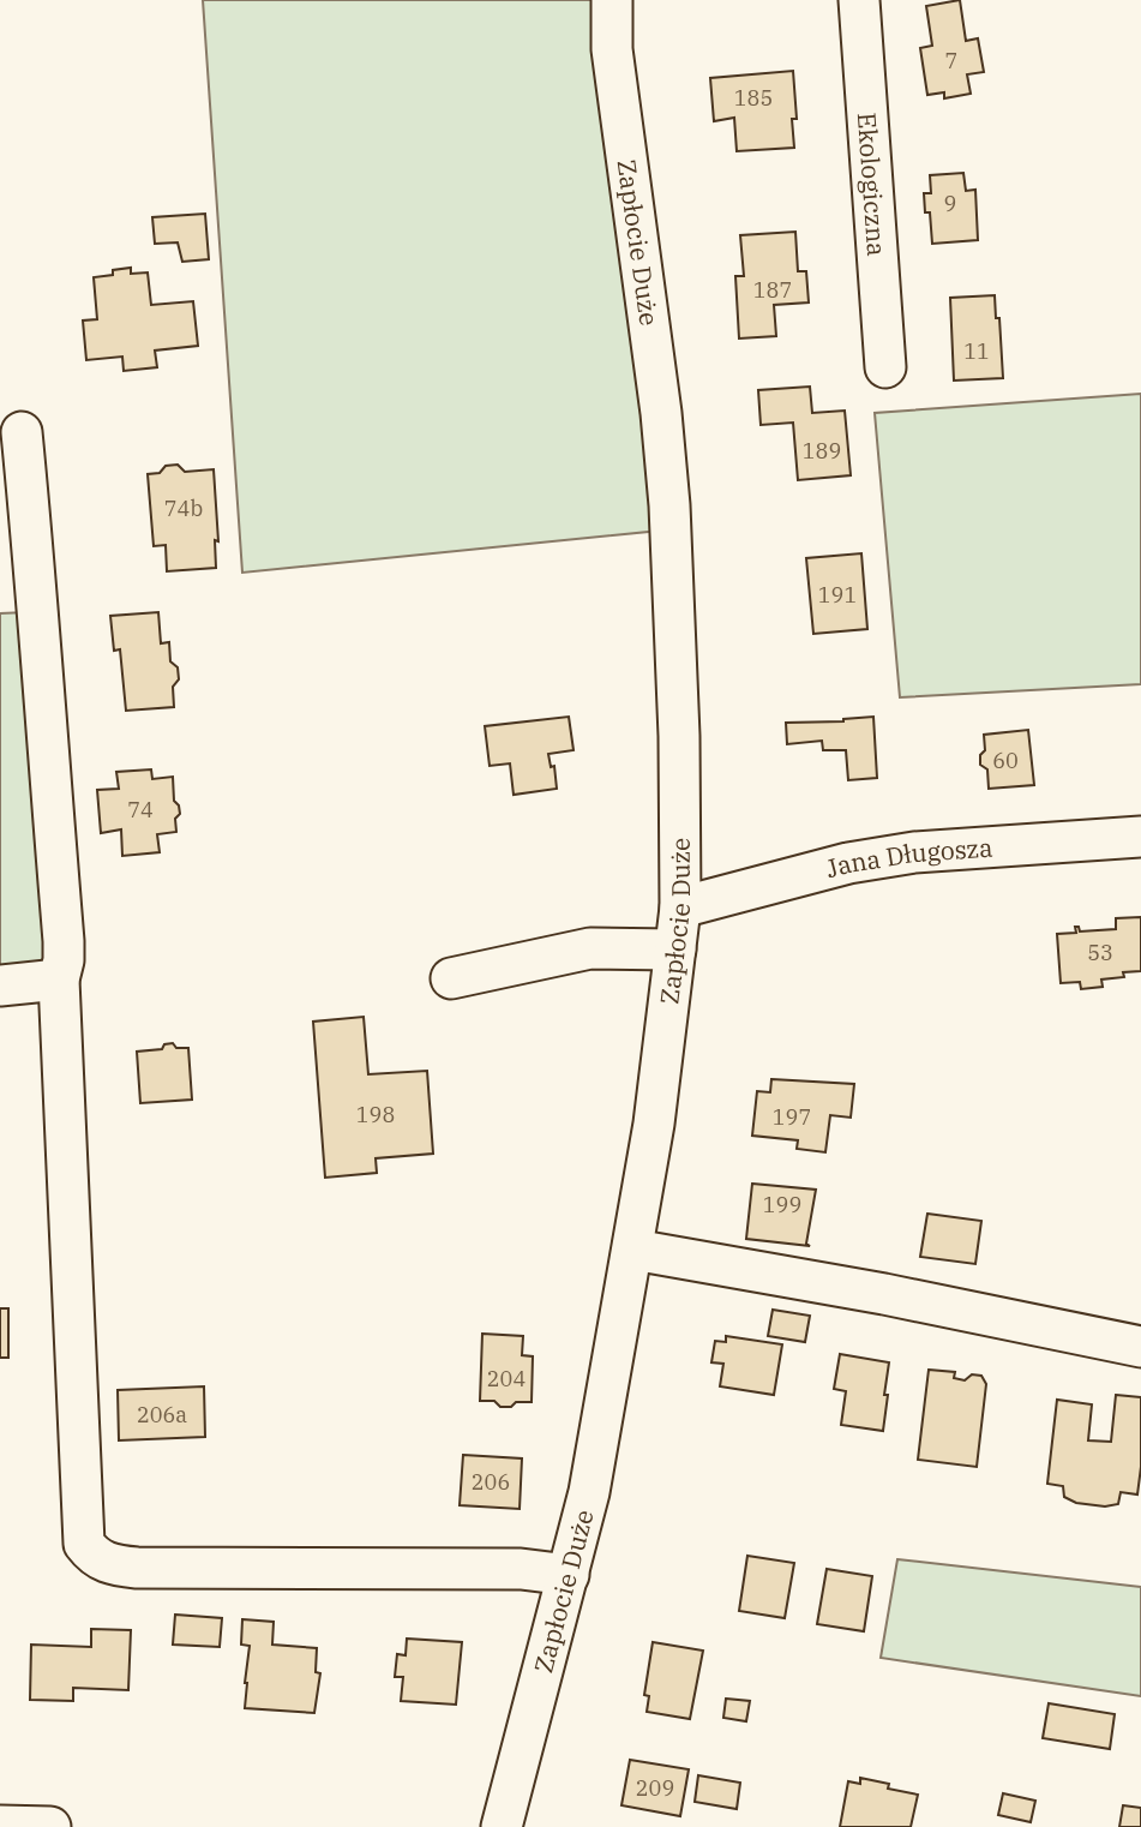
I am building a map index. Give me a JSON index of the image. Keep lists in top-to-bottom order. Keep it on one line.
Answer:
{"streets":{"street":["Ekologiczna","Zapłocie Duże","Jana Długosza"]},"crossings":[["Zapłocie Duże","Jana Długosza"]],"house_numbers":["7","185","9","187","11","189","74b","191","60","74","53","198","197","199","204","206a","206","209"]}
